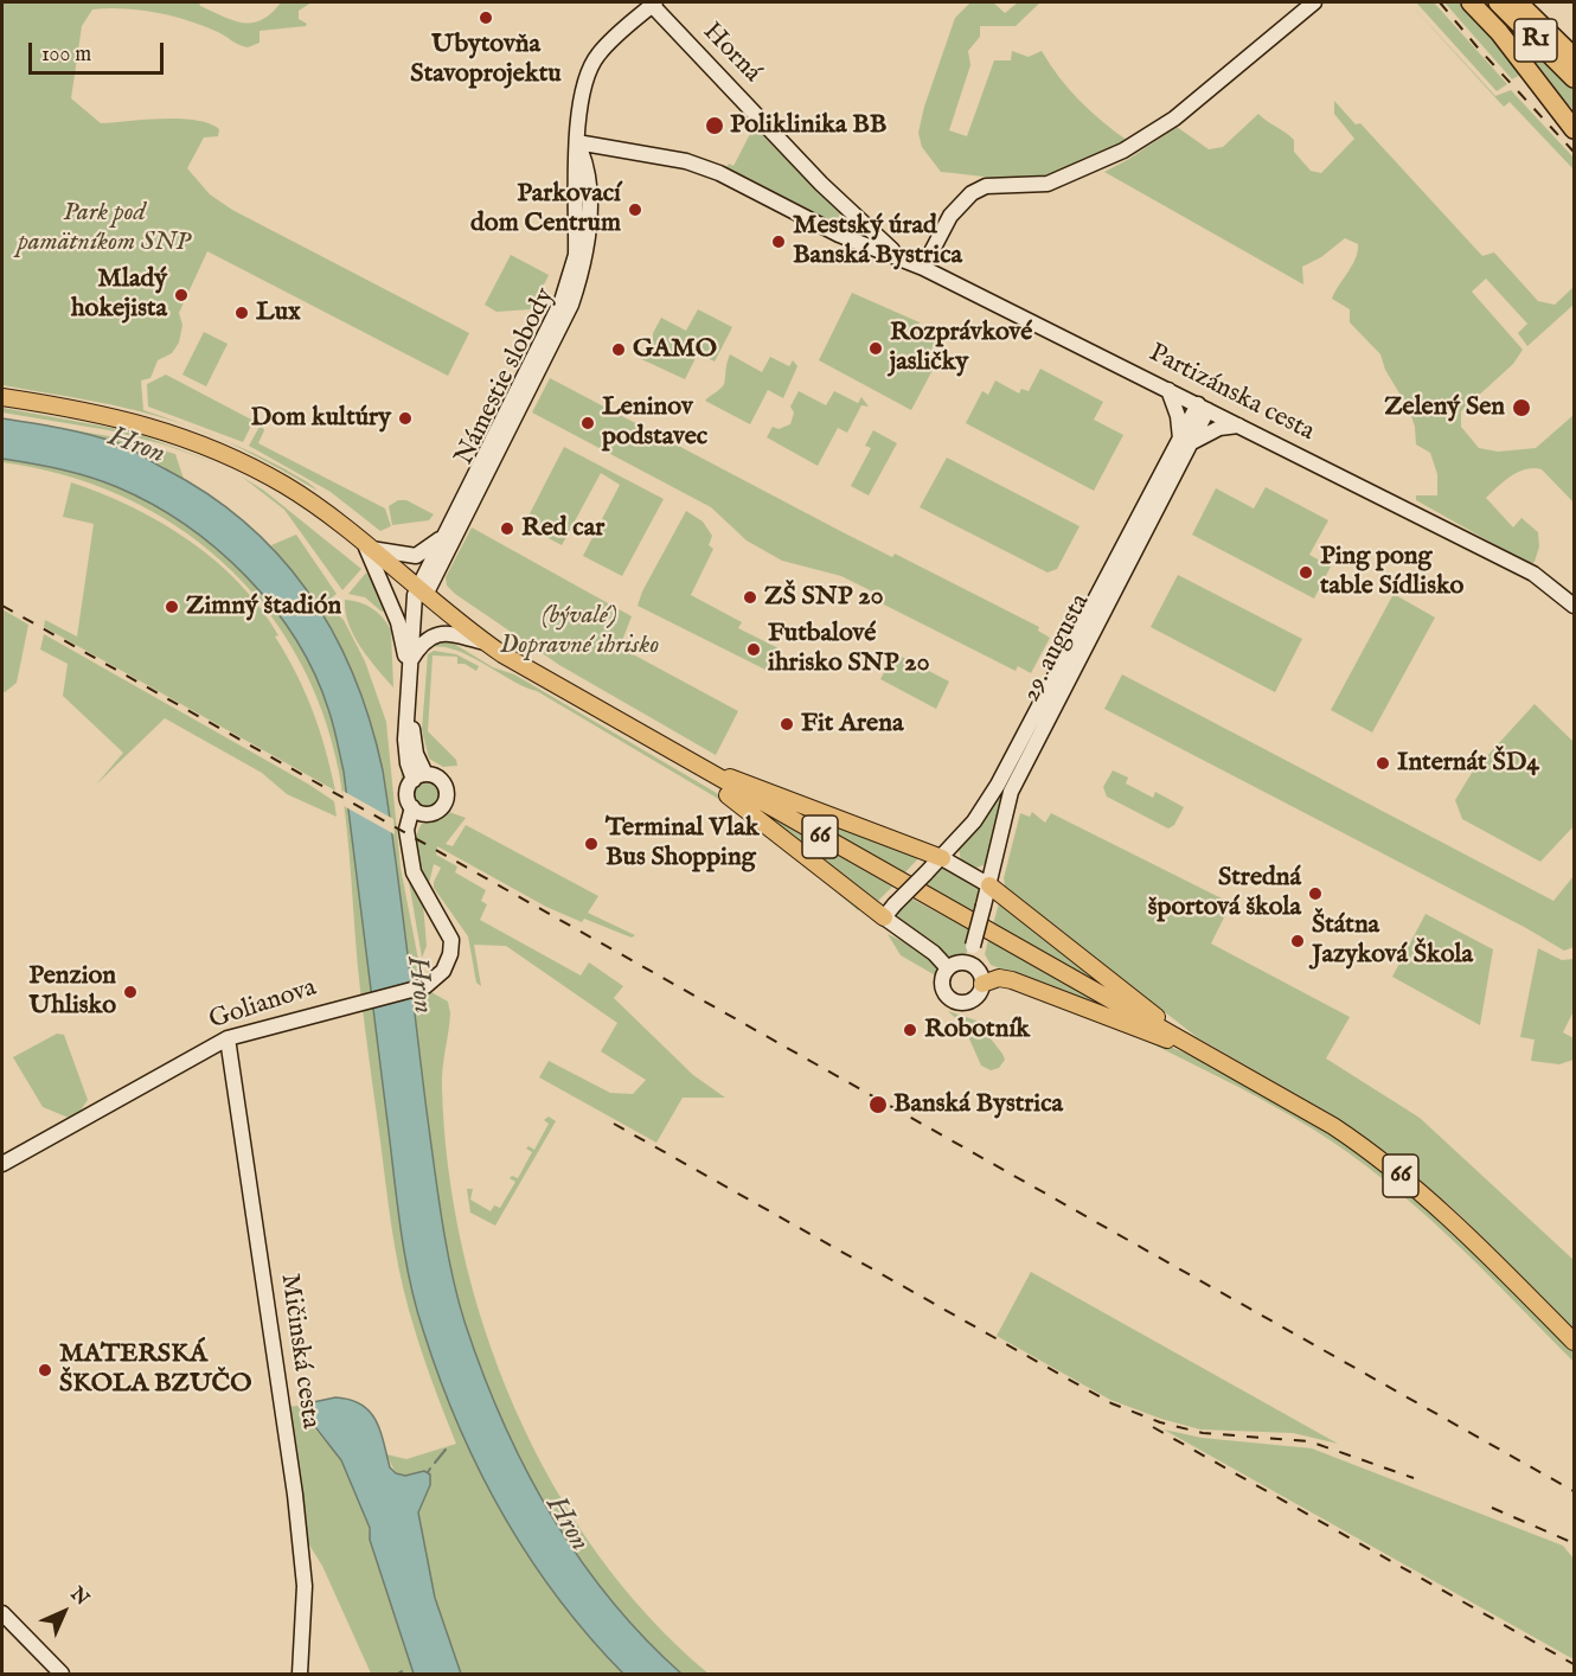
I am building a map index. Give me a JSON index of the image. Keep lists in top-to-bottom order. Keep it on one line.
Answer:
{"streets":{"highway":["R1"],"main road":["66"],"street":["Horná","Námestie slobody","Partizánska cesta","29. augusta","Golianova","Mičinská cesta"]},"crossings":[["Horná","Partizánska cesta"],["Námestie slobody","Partizánska cesta"],["Námestie slobody","66"],["Partizánska cesta","29. augusta"],["Golianova","Mičinská cesta"]],"water":["Hron"],"parks":["Park pod pamätníkom SNP","(bývalé) Dopravné ihrisko"],"places":["Ubytovňa Stavoprojektu","Poliklinika BB","Parkovací dom Centrum","Mestský úrad Banská Bystrica","Mladý hokejista","Lux","Rozprávkové jasličky","GAMO","Zelený Sen","Dom kultúry","Leninov podstavec","Red car","Ping pong table Sídlisko","ZŠ SNP 20","Zimný štadión","Futbalové ihrisko SNP 20","Fit Arena","Internát ŠD4","Terminal Vlak Bus Shopping","Stredná športová škola","Štátna Jazyková Škola","Penzion Uhlisko","Robotník","Banská Bystrica","MATERSKÁ ŠKOLA BZUČO"],"scale_bar":"100 m","north":"top right"}
